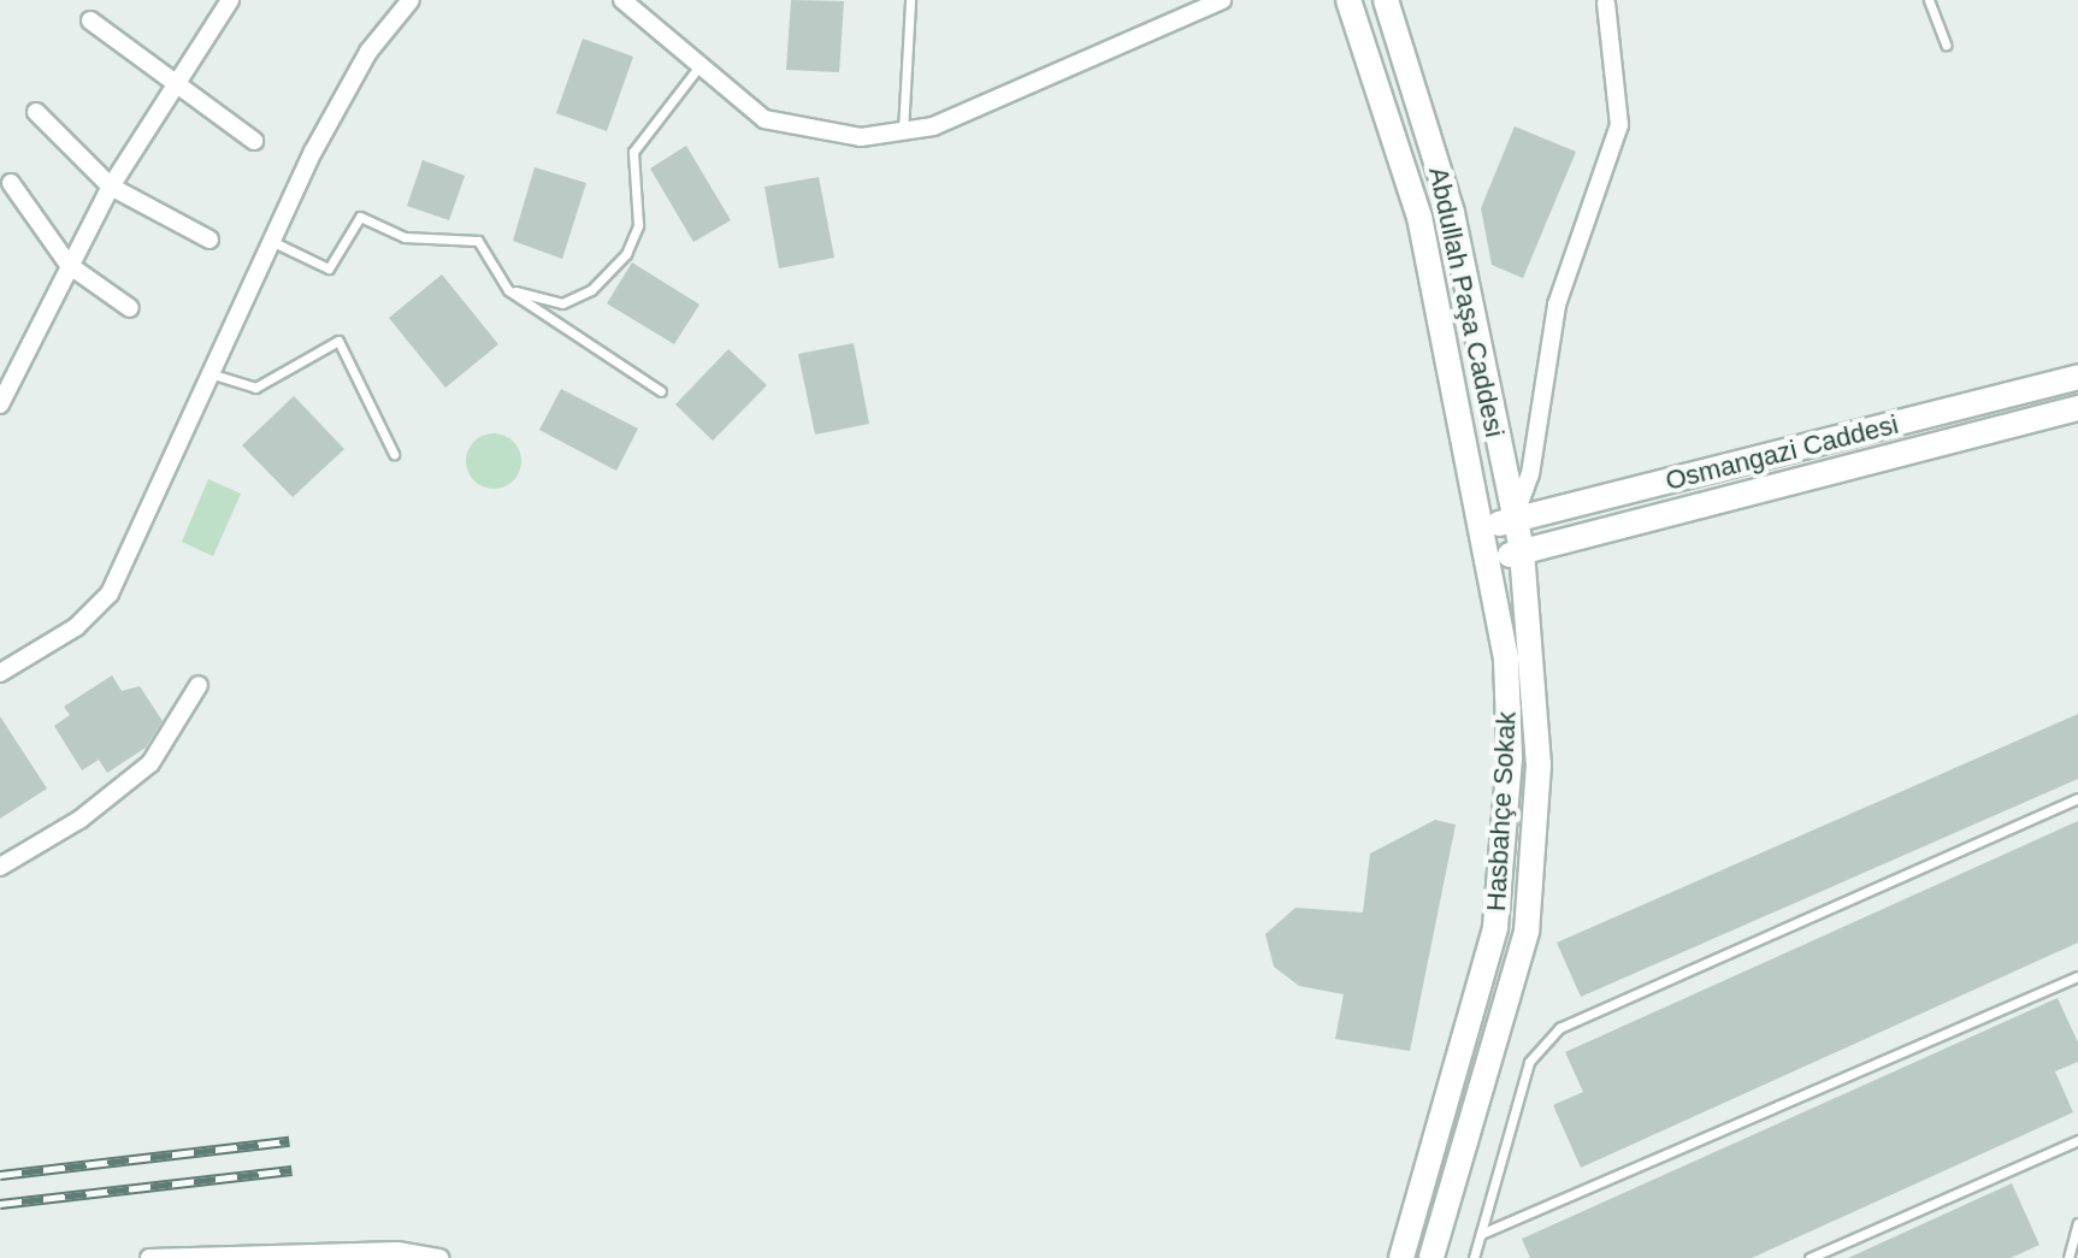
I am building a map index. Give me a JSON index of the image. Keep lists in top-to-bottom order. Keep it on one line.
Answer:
{"streets":{"main road":["Abdullah Paşa Caddesi","Osmangazi Caddesi","Hasbahçe Sokak"]},"crossings":[["Abdullah Paşa Caddesi","Osmangazi Caddesi"],["Abdullah Paşa Caddesi","Hasbahçe Sokak"],["Osmangazi Caddesi","Hasbahçe Sokak"]]}
